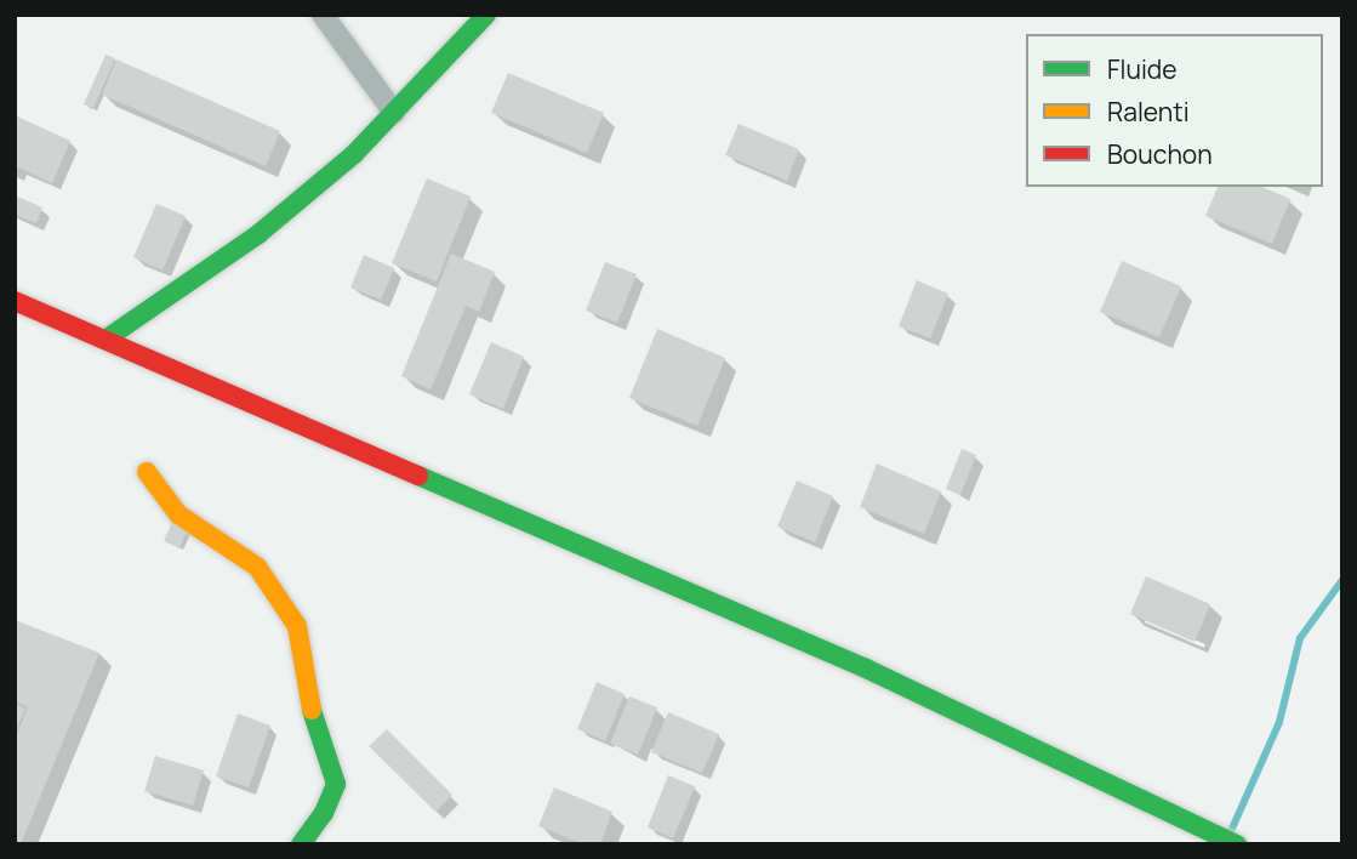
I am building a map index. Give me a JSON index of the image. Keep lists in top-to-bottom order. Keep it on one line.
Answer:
{"legend":["Fluide","Ralenti","Bouchon"]}
